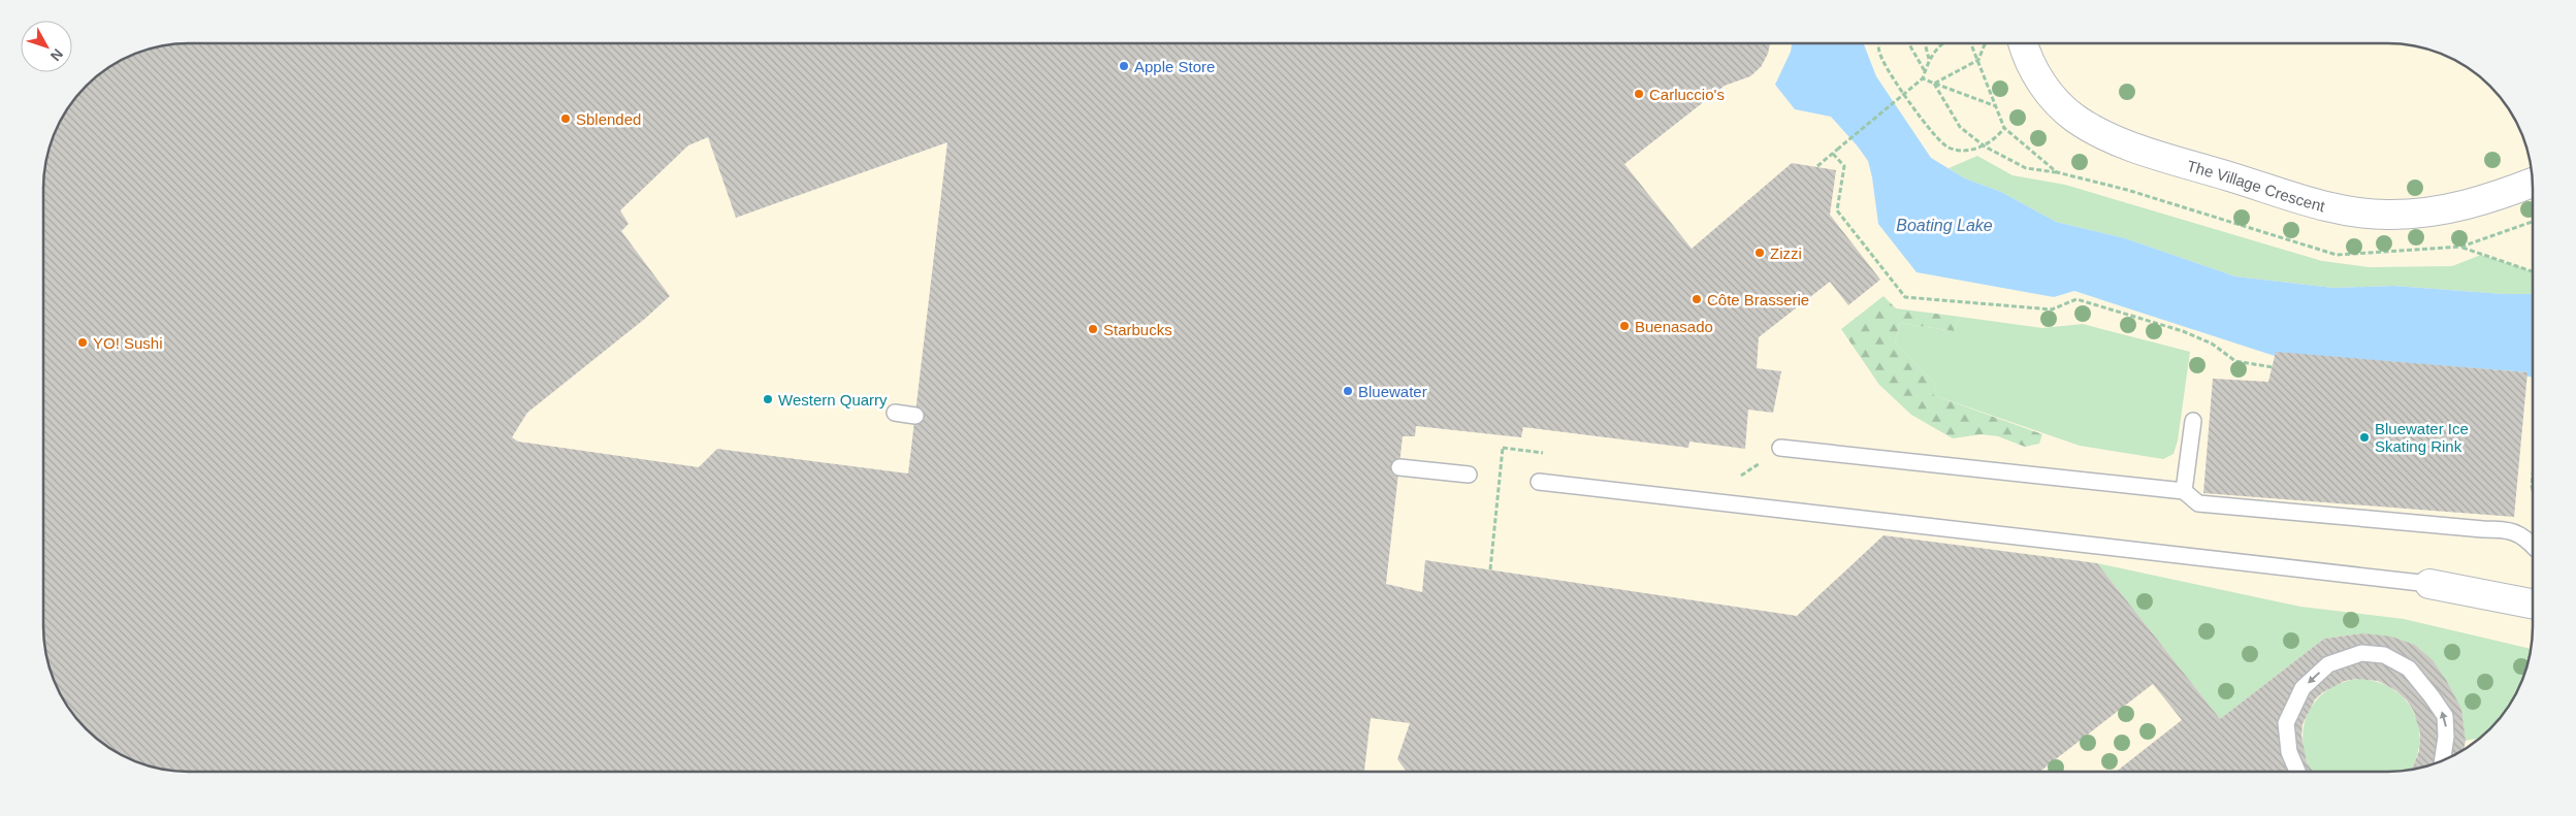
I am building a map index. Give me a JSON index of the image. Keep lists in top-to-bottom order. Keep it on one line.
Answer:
{"streets":{"street":["The Village Crescent"]},"water":["Boating Lake"],"places":["Apple Store","Carluccio's","Sblended","Zizzi","Côte Brasserie","Buenasado","Starbucks","YO! Sushi","Bluewater","Western Quarry","Bluewater Ice Skating Rink"],"north":"bottom right"}
